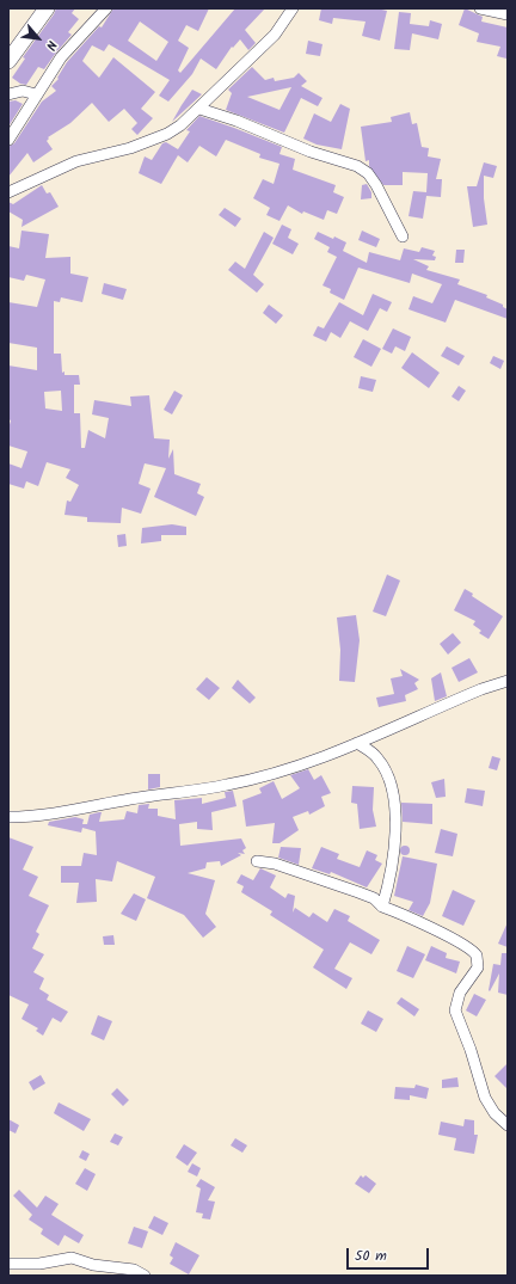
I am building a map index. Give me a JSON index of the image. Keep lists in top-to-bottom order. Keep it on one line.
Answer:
{"scale_bar":"50 m","north":"bottom right"}
